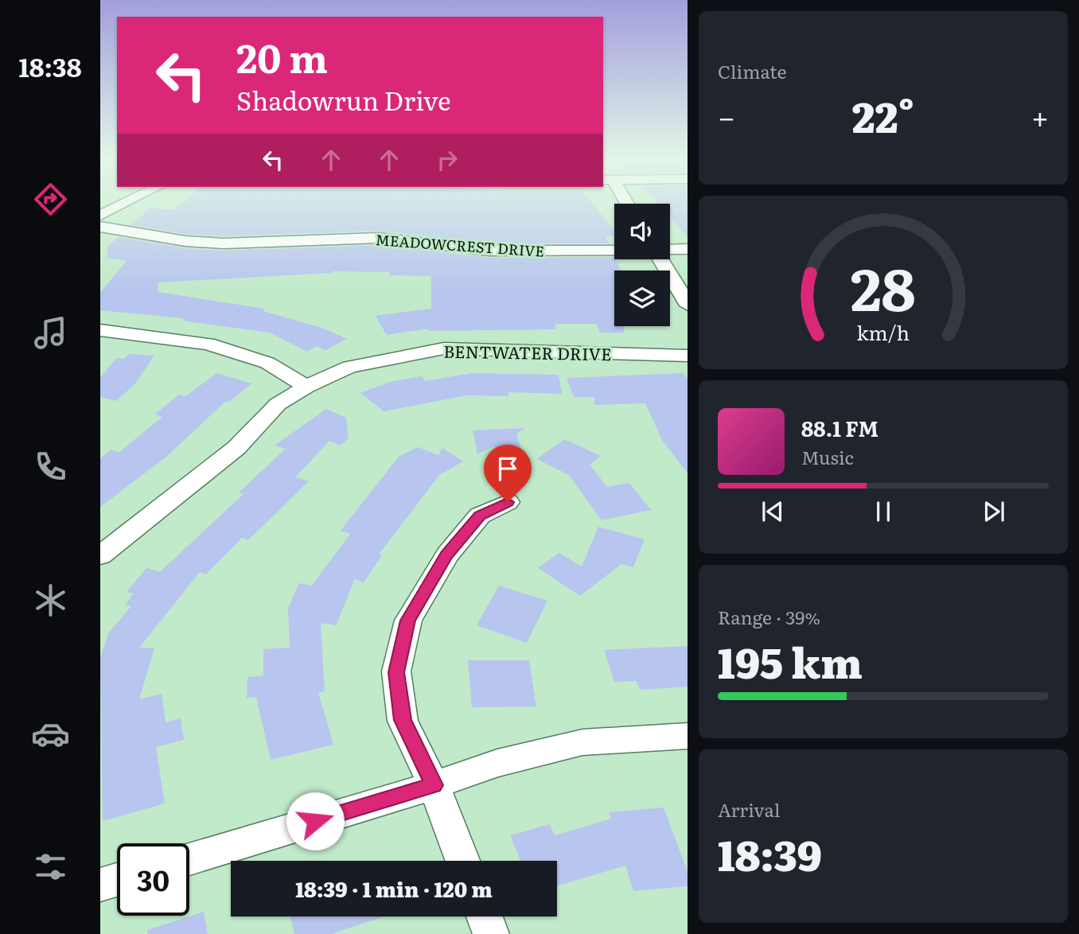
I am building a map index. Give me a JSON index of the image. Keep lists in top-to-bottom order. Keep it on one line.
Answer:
{"streets":{"street":["MEADOWCREST DRIVE","BENTWATER DRIVE"]},"page":{"tabs":"18:38","tile":["Climate",["Range · 39%","195 km"],["Arrival","18:39"]],"turn":["20 m","Shadowrun Drive"],"heat":["−","22°","+"],"song":["88.1 FM","Music"],"limit":"30","trip":"18:39 · 1 min · 120 m","gauge":["28","km/h"]}}
